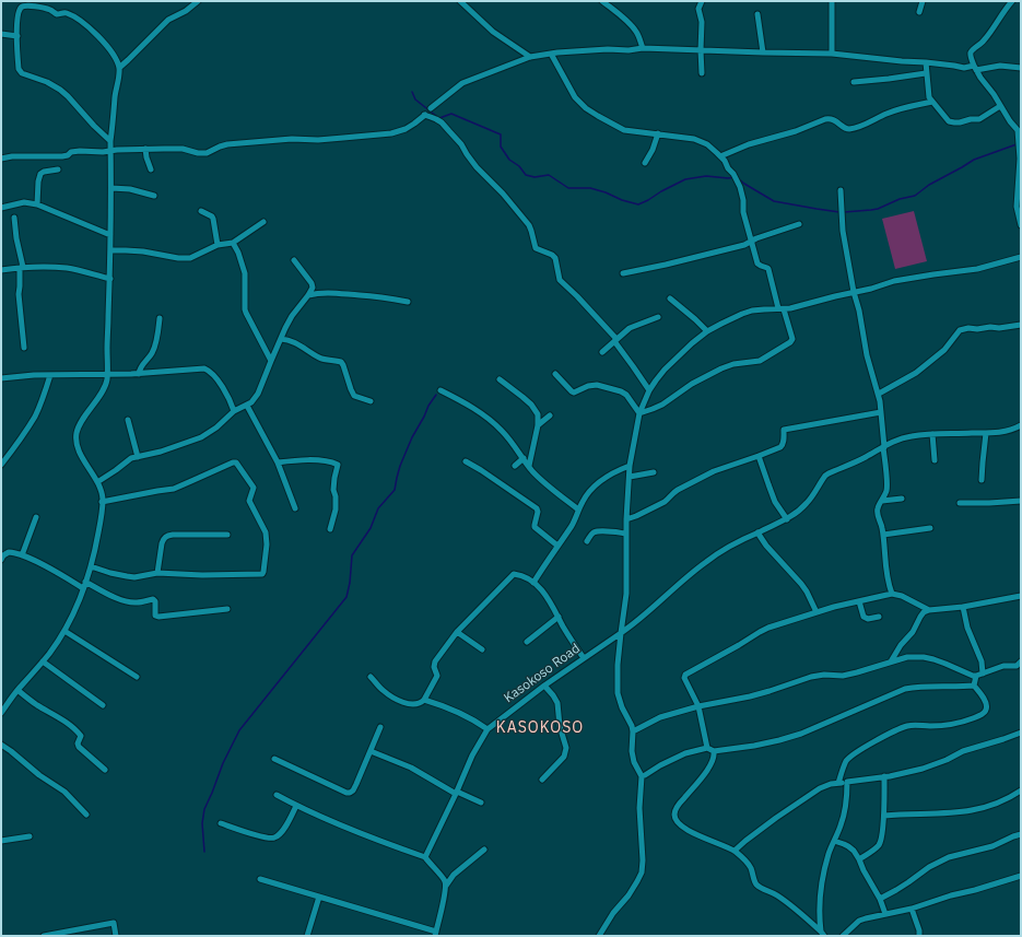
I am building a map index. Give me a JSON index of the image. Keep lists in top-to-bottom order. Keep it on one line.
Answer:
{"streets":{"street":["Kasokoso Road"]},"districts":["KASOKOSO"]}
